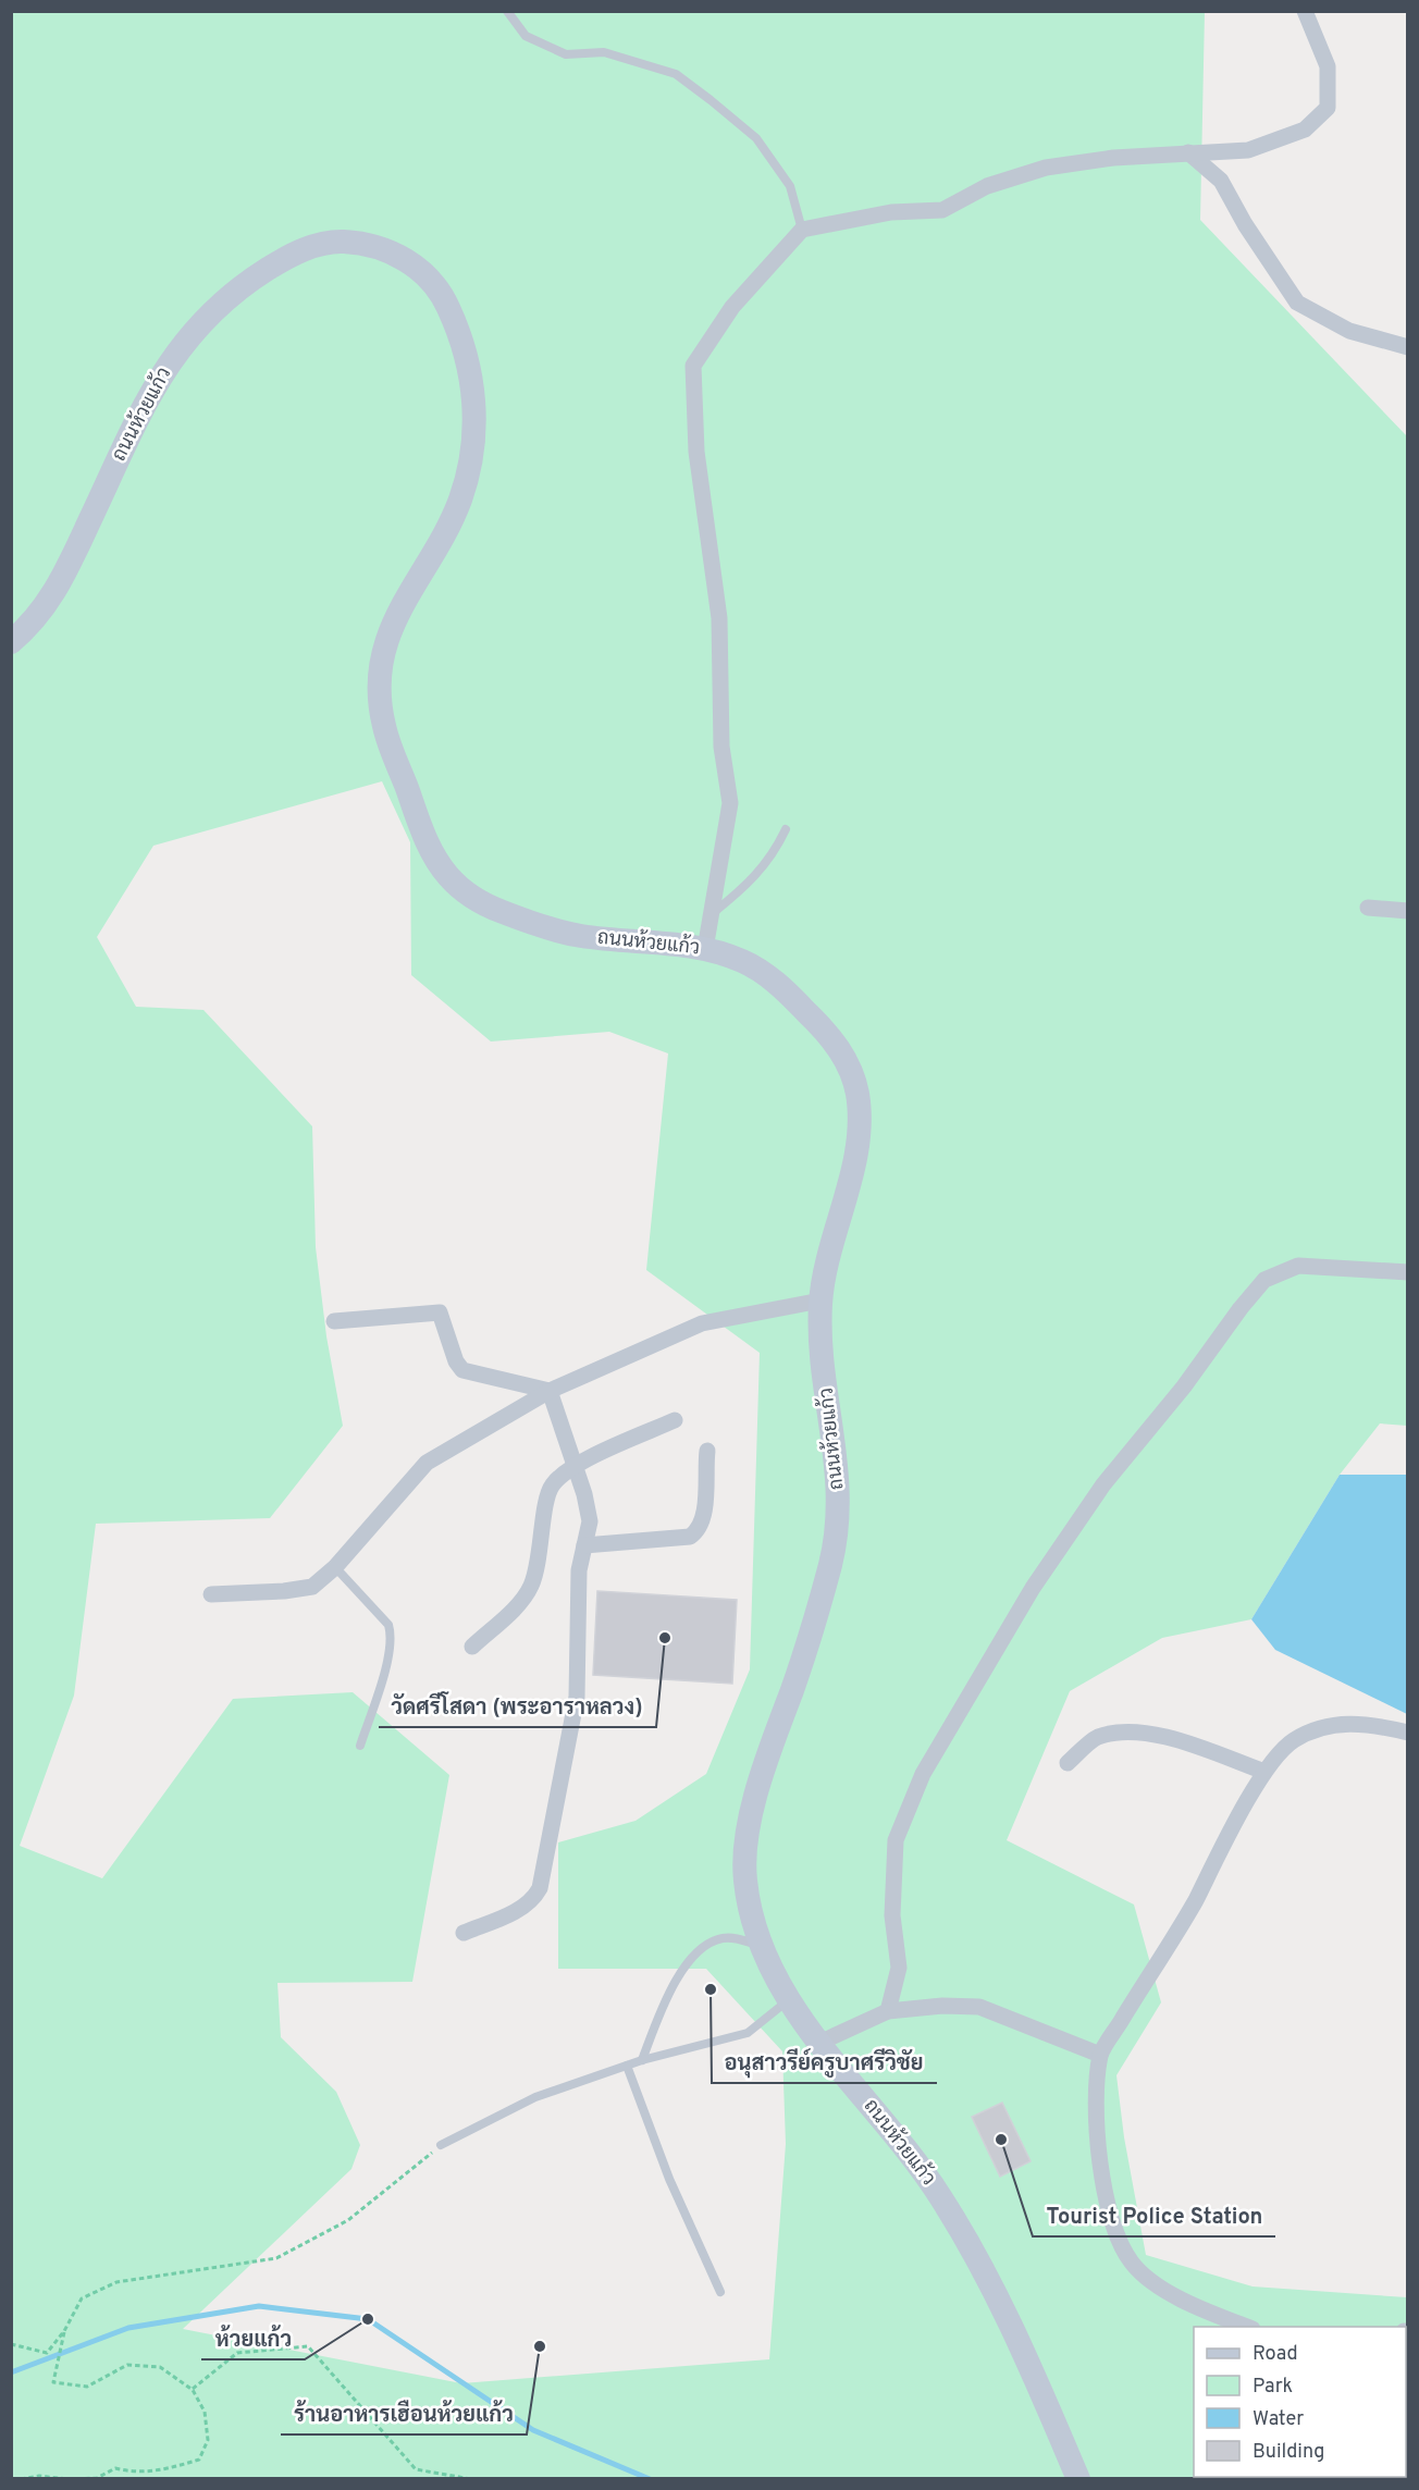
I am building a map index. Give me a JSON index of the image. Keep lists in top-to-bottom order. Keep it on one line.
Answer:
{"streets":{"main road":["ถนนห้วยแก้ว"]},"places":["วัดศรีโสดา (พระอาราหลวง)","อนุสาวรีย์ครูบาศรีวิชัย","Tourist Police Station","ห้วยแก้ว","ร้านอาหารเฮือนห้วยแก้ว"],"legend":["Road","Park","Water","Building"]}
